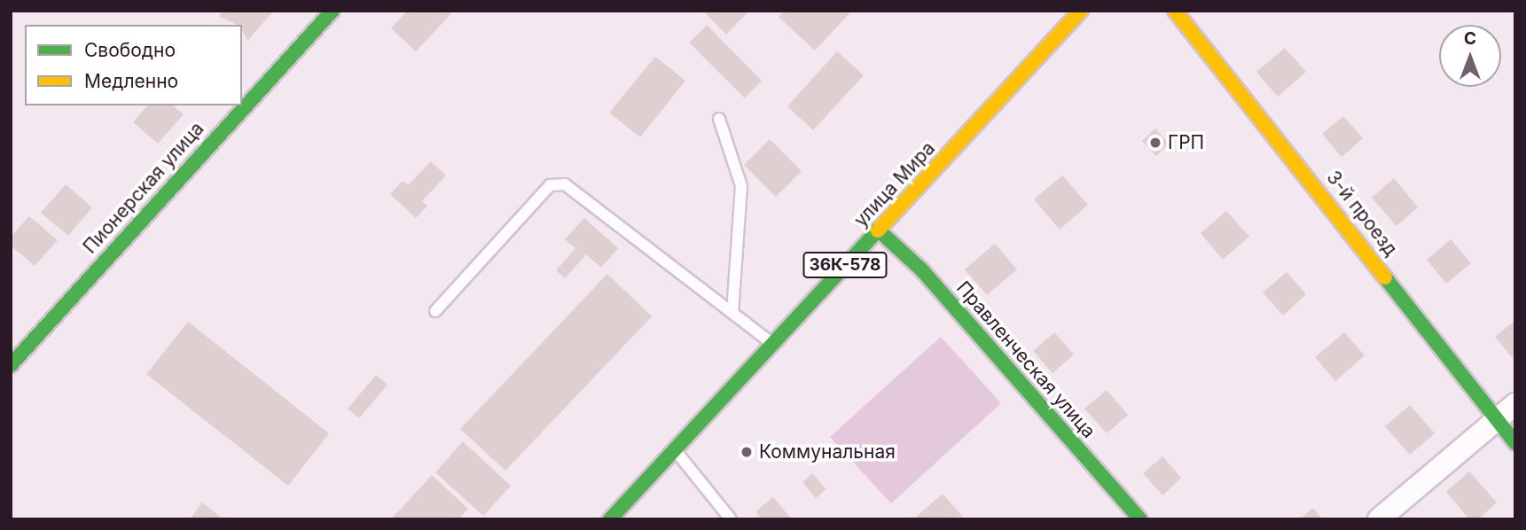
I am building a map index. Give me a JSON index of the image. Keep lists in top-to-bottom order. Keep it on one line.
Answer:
{"streets":{"street":["улица Мира","Пионерская улица","3-й проезд","36К-578","Правленческая улица"]},"crossings":[["улица Мира","Правленческая улица"]],"places":["ГРП","Коммунальная"],"legend":["Свободно","Медленно"],"north":"top"}
